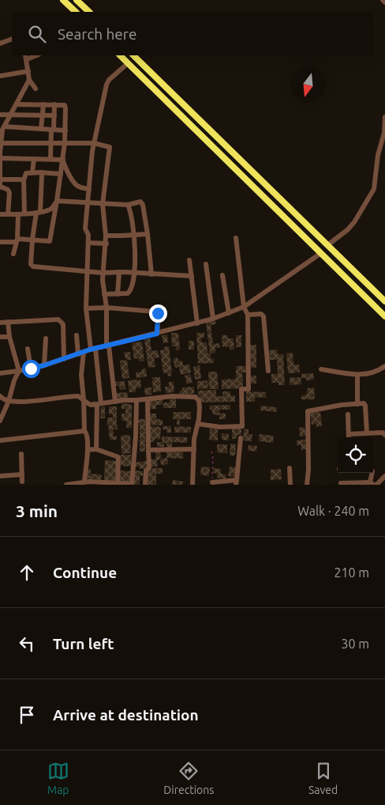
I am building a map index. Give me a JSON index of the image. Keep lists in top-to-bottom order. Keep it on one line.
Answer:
{"north":"bottom","page":{"search":"Search here","heading":["3 min","Walk · 240 m"],"list":[["Continue","210 m"],["Turn left","30 m"],"Arrive at destination"],"nav":["Map","Directions","Saved"]}}
